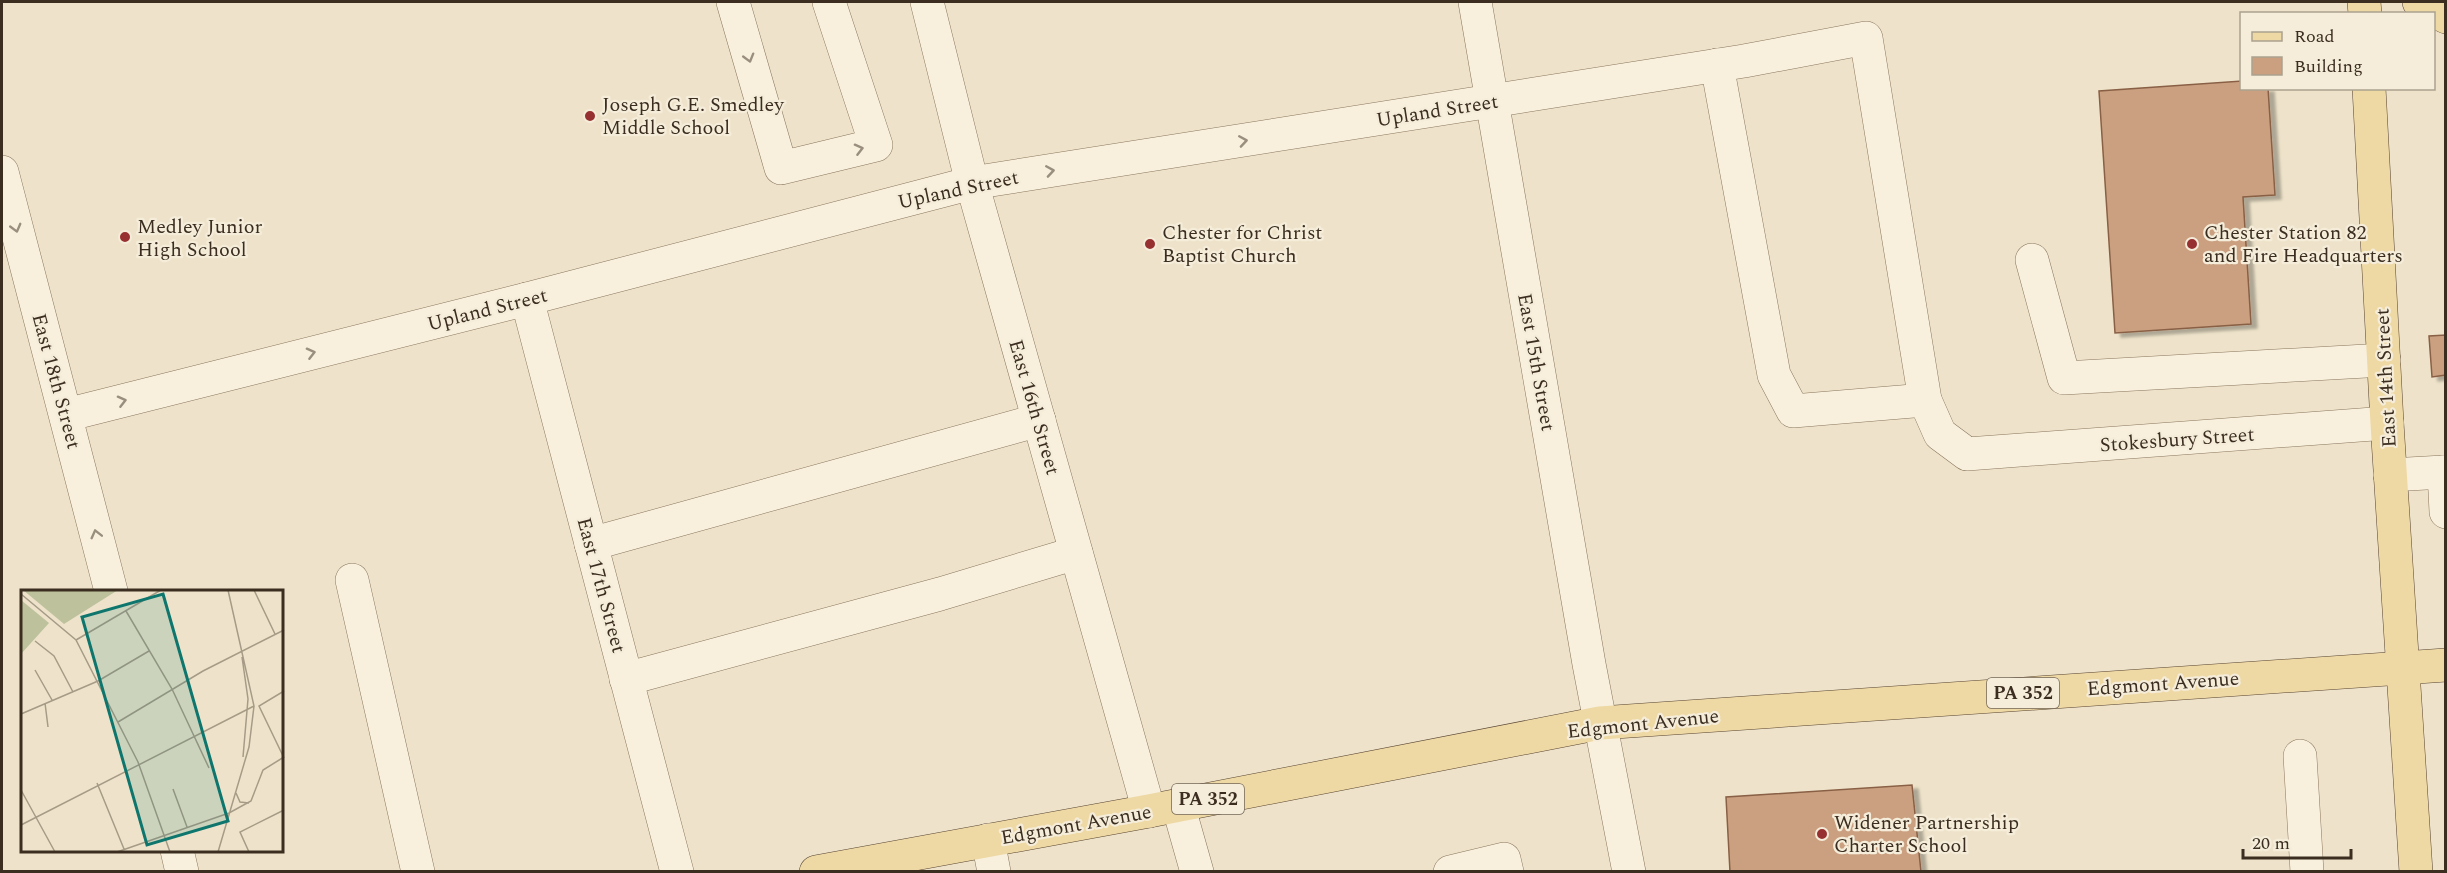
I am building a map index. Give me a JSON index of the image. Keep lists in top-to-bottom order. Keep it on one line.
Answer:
{"streets":{"main road":["East 14th Street","Edgmont Avenue","PA 352"],"street":["Upland Street","East 15th Street","East 18th Street","East 16th Street","Stokesbury Street","East 17th Street"]},"crossings":[["Upland Street","East 15th Street"],["Upland Street","East 18th Street"],["Upland Street","East 16th Street"],["Upland Street","Stokesbury Street"],["Upland Street","East 17th Street"],["East 15th Street","Edgmont Avenue"],["East 14th Street","Stokesbury Street"],["East 14th Street","Edgmont Avenue"],["East 16th Street","Edgmont Avenue"]],"one_way":["Upland Street"],"places":["Joseph G.E. Smedley Middle School","Medley Junior High School","Chester for Christ Baptist Church","Chester Station 82 and Fire Headquarters","Widener Partnership Charter School"],"legend":["Road","Building"],"scale_bar":"20 m"}
